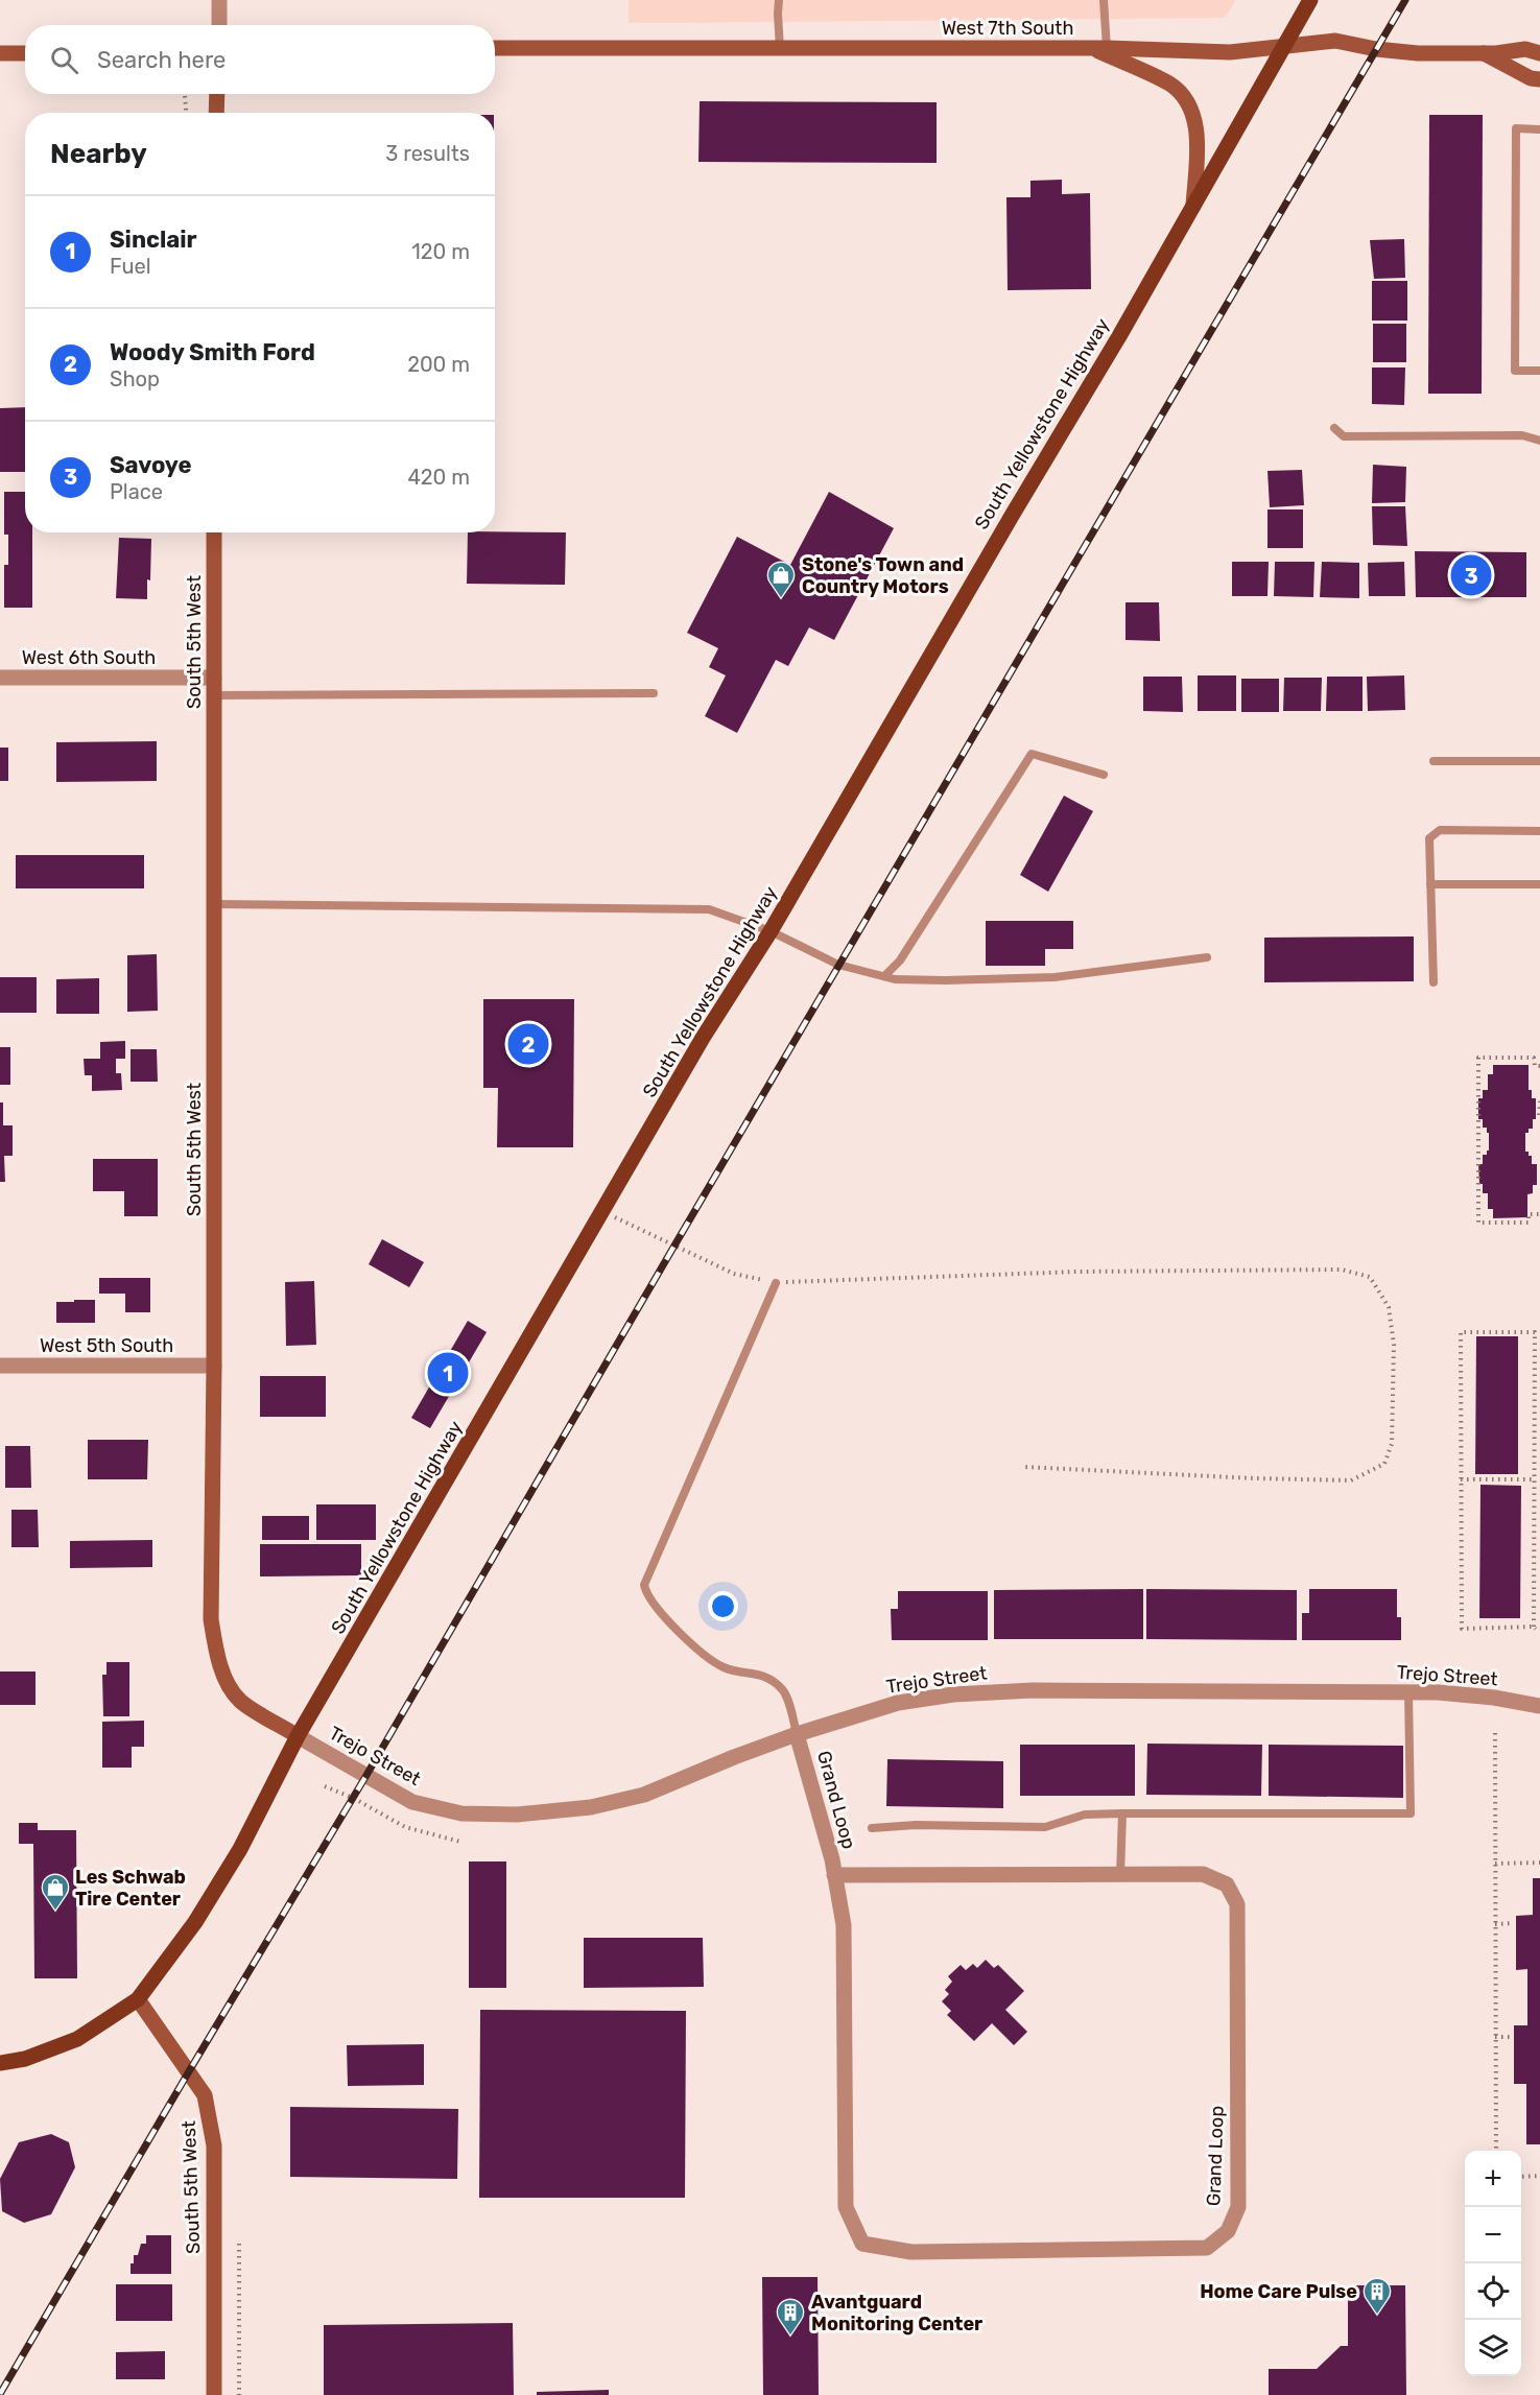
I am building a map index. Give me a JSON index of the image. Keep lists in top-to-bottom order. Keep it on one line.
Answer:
{"streets":{"main road":["South Yellowstone Highway"],"street":["West 7th South","South 5th West","West 6th South","West 5th South","Trejo Street","Grand Loop"]},"crossings":[["West 7th South","South Yellowstone Highway"],["South Yellowstone Highway","South 5th West"],["South Yellowstone Highway","Trejo Street"],["South 5th West","West 6th South"],["South 5th West","West 5th South"],["South 5th West","Trejo Street"],["Trejo Street","Grand Loop"]],"places":{"shop":["Stone's Town and Country Motors","Les Schwab Tire Center"],"building":["Home Care Pulse","Avantguard Monitoring Center"]},"page":{"search":"Search here","heading":["Nearby","3 results"],"list":[{"mark":"1","name":"Sinclair","note":"Fuel","value":"120 m"},{"mark":"2","name":"Woody Smith Ford","note":"Shop","value":"200 m"},{"mark":"3","name":"Savoye","note":"Place","value":"420 m"}],"pins":["3","2","1"],"map_buttons":["+","−"]}}
